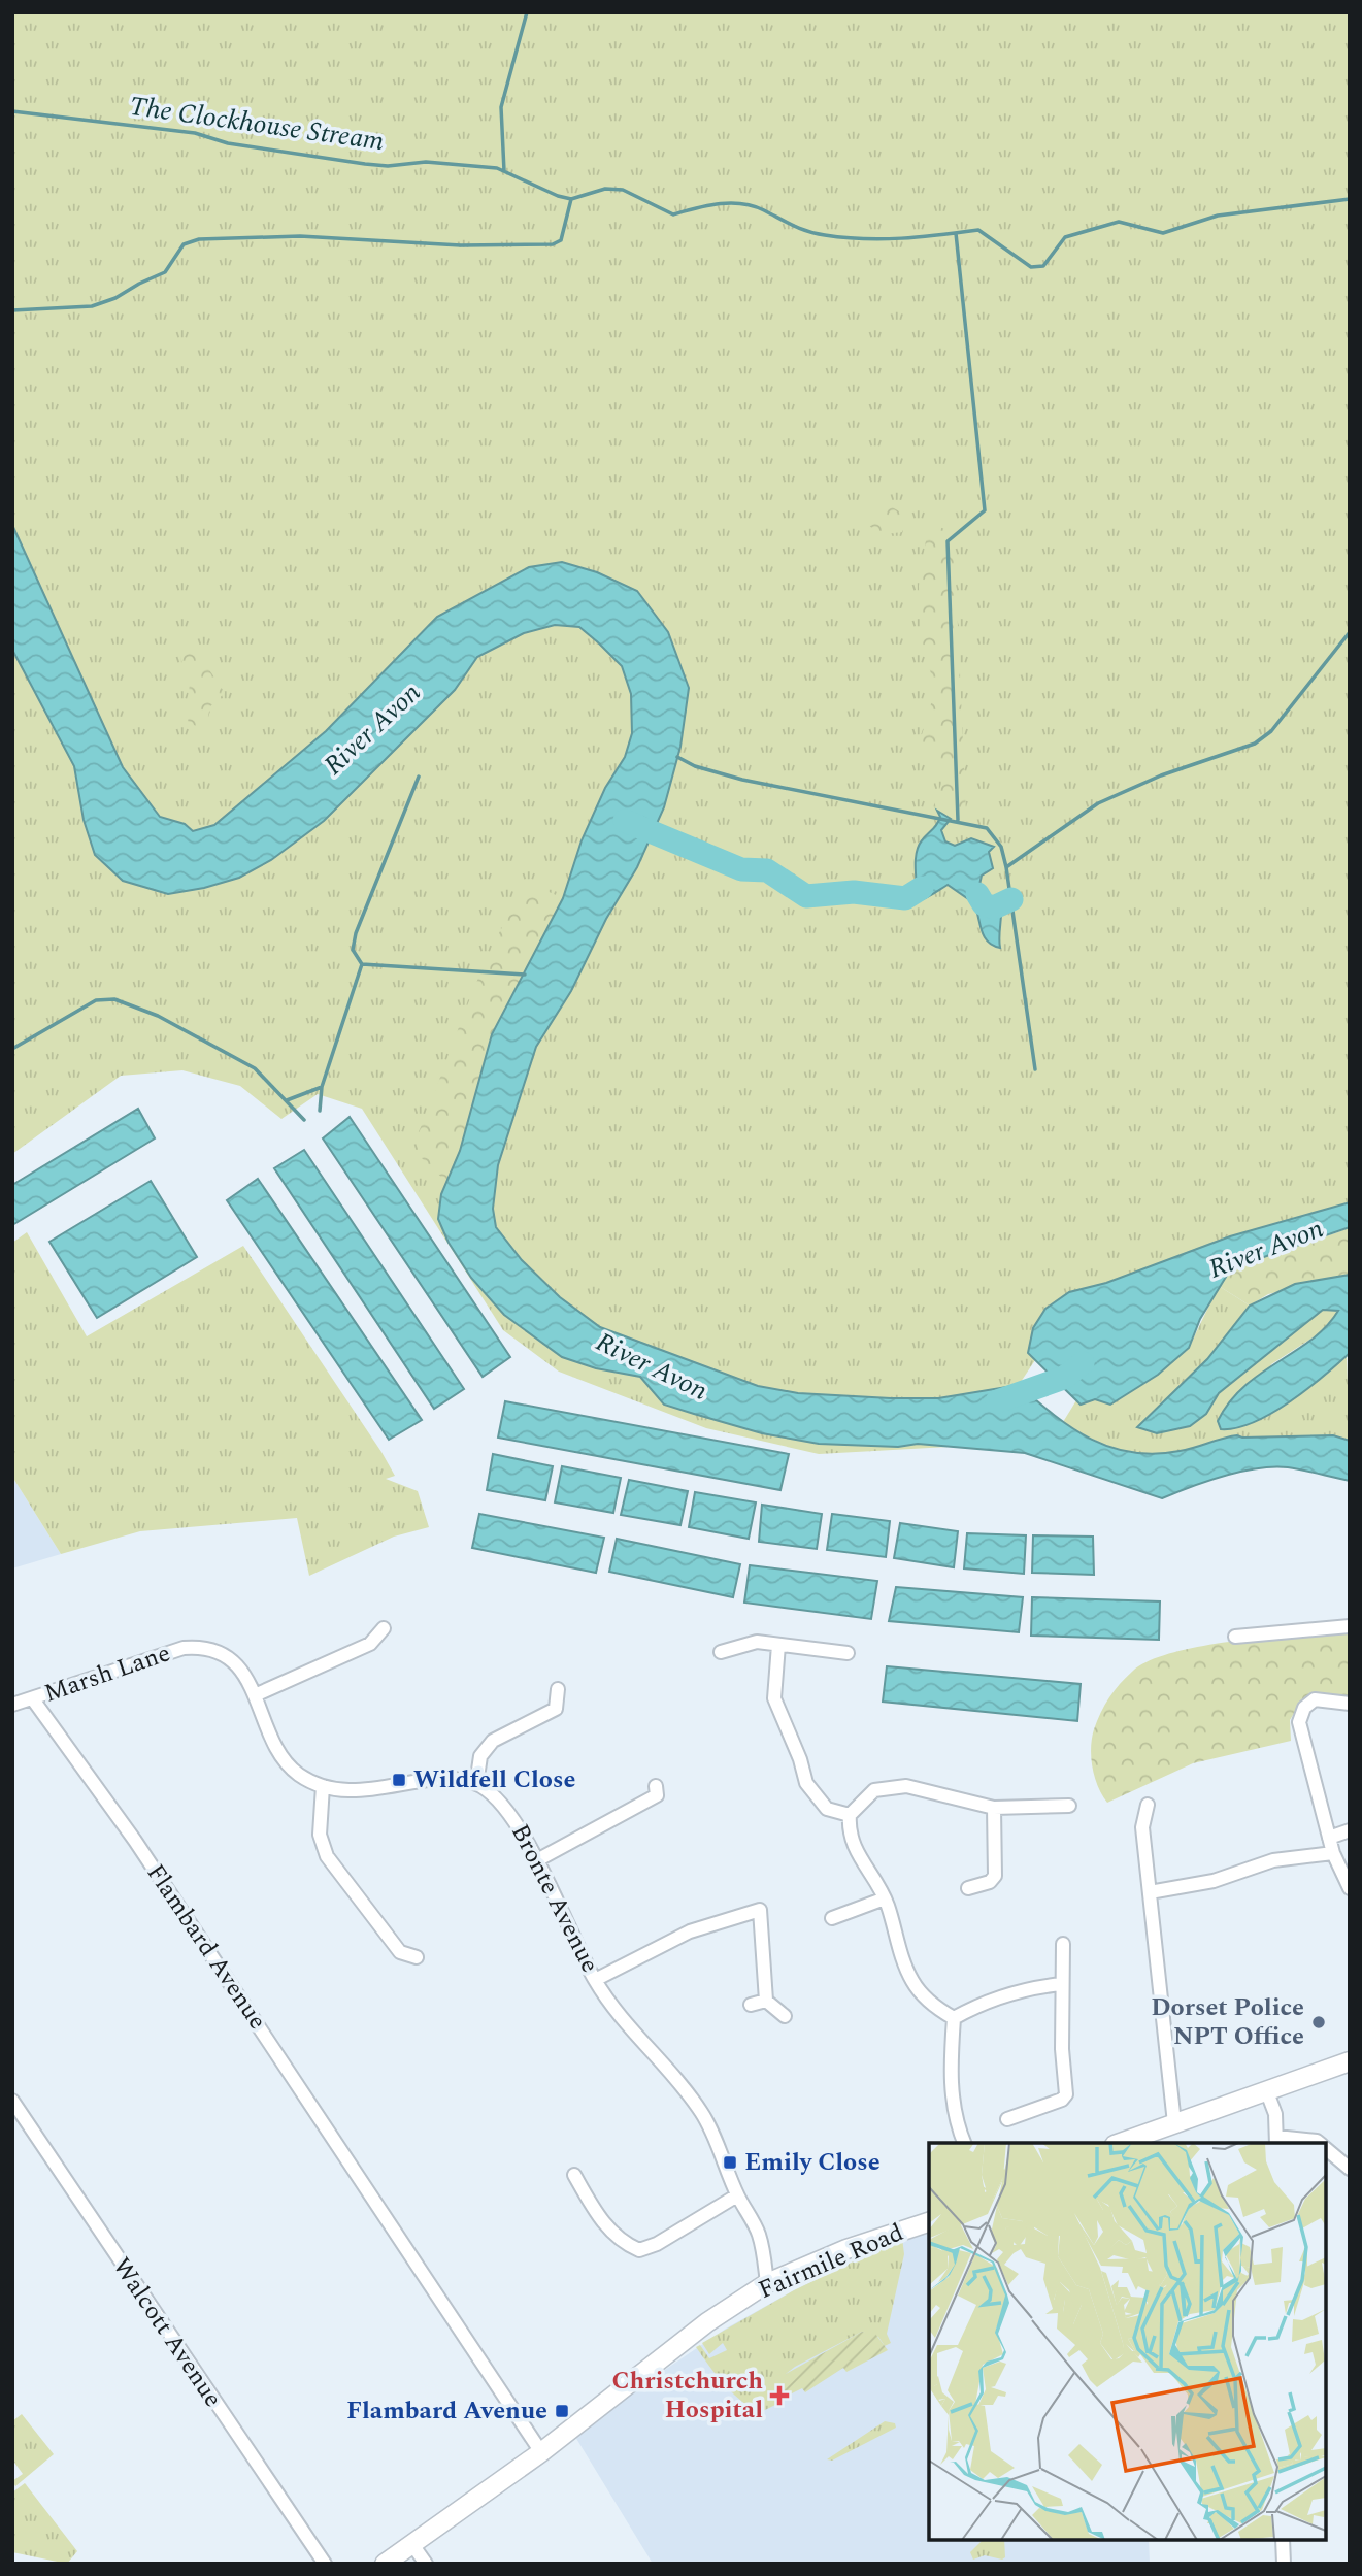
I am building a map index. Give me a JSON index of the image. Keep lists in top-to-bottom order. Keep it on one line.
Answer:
{"streets":{"main road":["Fairmile Road"],"street":["Marsh Lane","Bronte Avenue","Flambard Avenue","Walcott Avenue"]},"crossings":[["Marsh Lane","Flambard Avenue"],["Bronte Avenue","Fairmile Road"],["Flambard Avenue","Fairmile Road"]],"water":["The Clockhouse Stream","River Avon"],"places":{"transit":["Wildfell Close","Emily Close","Flambard Avenue"],"other":["Dorset Police NPT Office"],"health":["Christchurch Hospital"]}}
